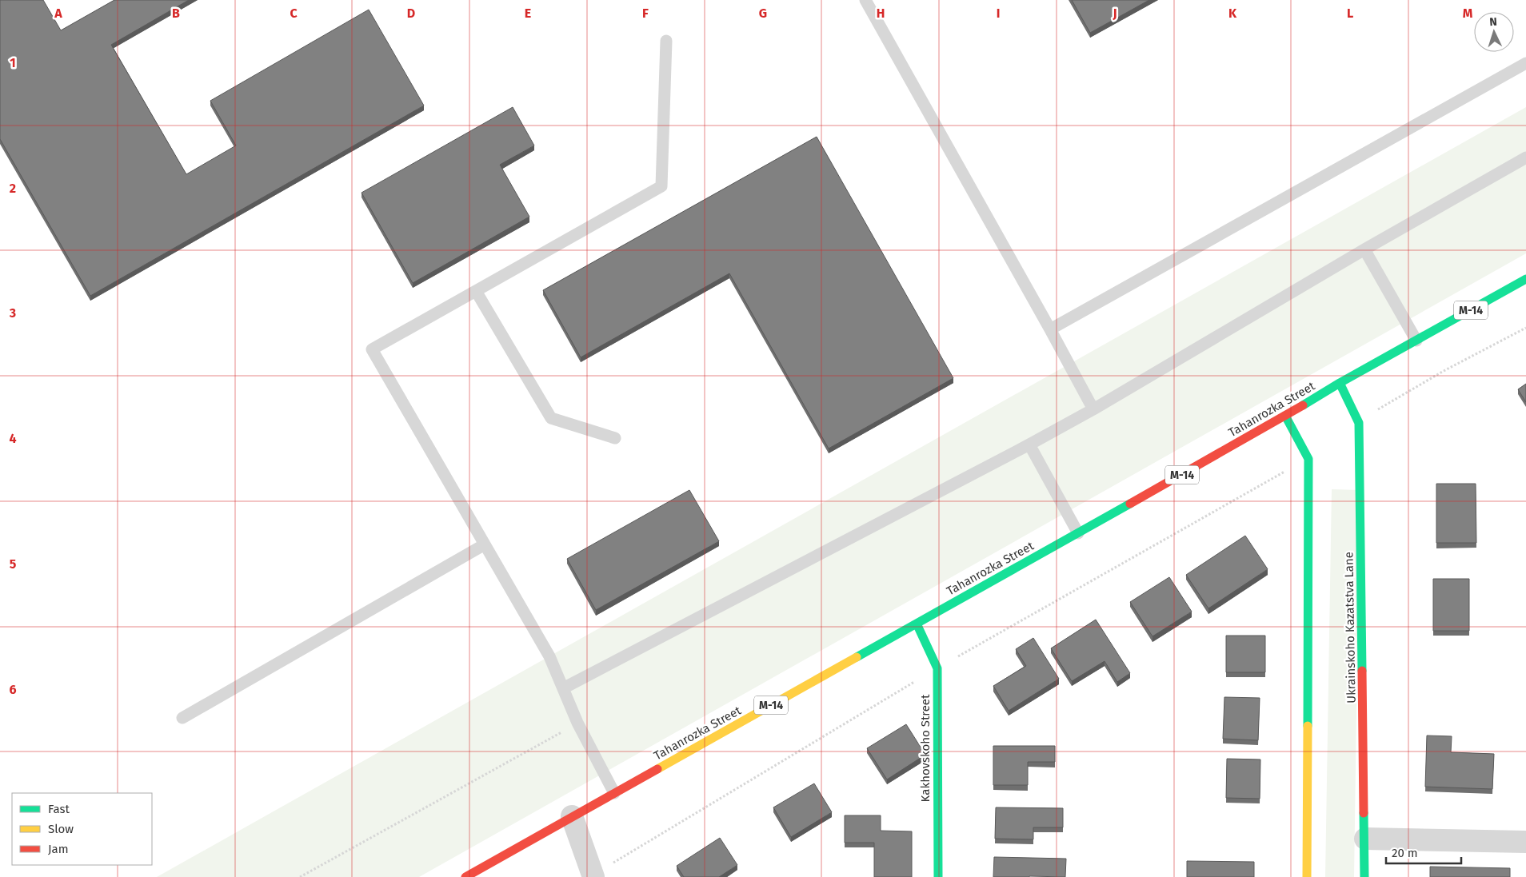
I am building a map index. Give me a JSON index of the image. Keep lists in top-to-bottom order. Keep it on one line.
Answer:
{"streets":{"main road":["М-14","Tahanrozka Street","Ukrainskoho Kazatstva Lane","Kakhovskoho Street"]},"crossings":[["Tahanrozka Street","Ukrainskoho Kazatstva Lane"],["Tahanrozka Street","Kakhovskoho Street"]],"legend":["Fast","Slow","Jam"],"scale_bar":"20 m","north":"top","grid":{"columns":["A","B","C","D","E","F","G","H","I","J","K","L","M"],"rows":["1","2","3","4","5","6"]}}
